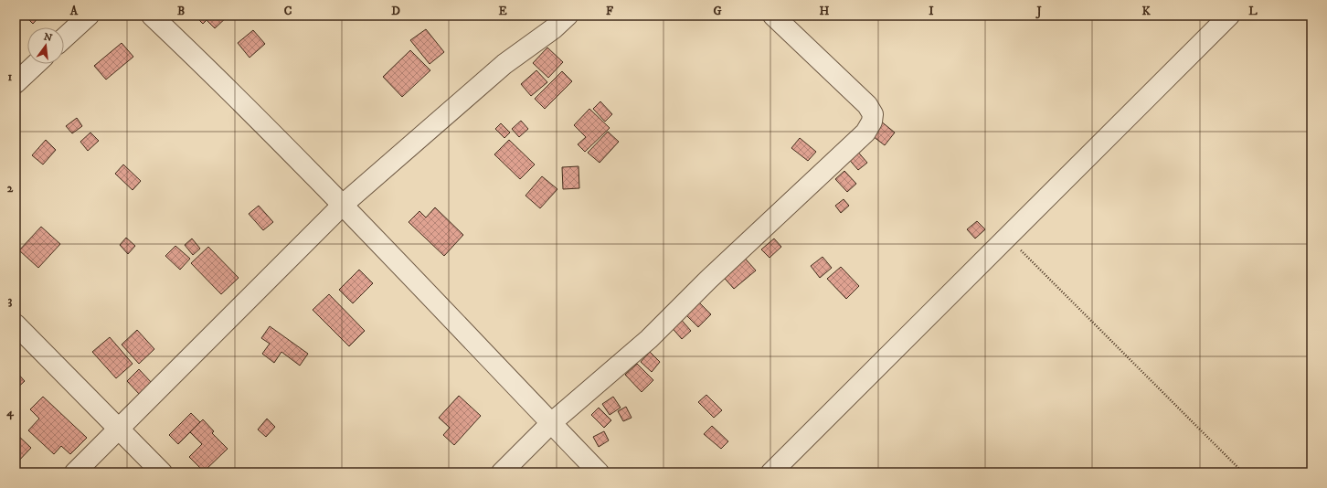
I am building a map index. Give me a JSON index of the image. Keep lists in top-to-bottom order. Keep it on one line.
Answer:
{"north":"top","grid":{"columns":["A","B","C","D","E","F","G","H","I","J","K","L"],"rows":["1","2","3","4"]}}
